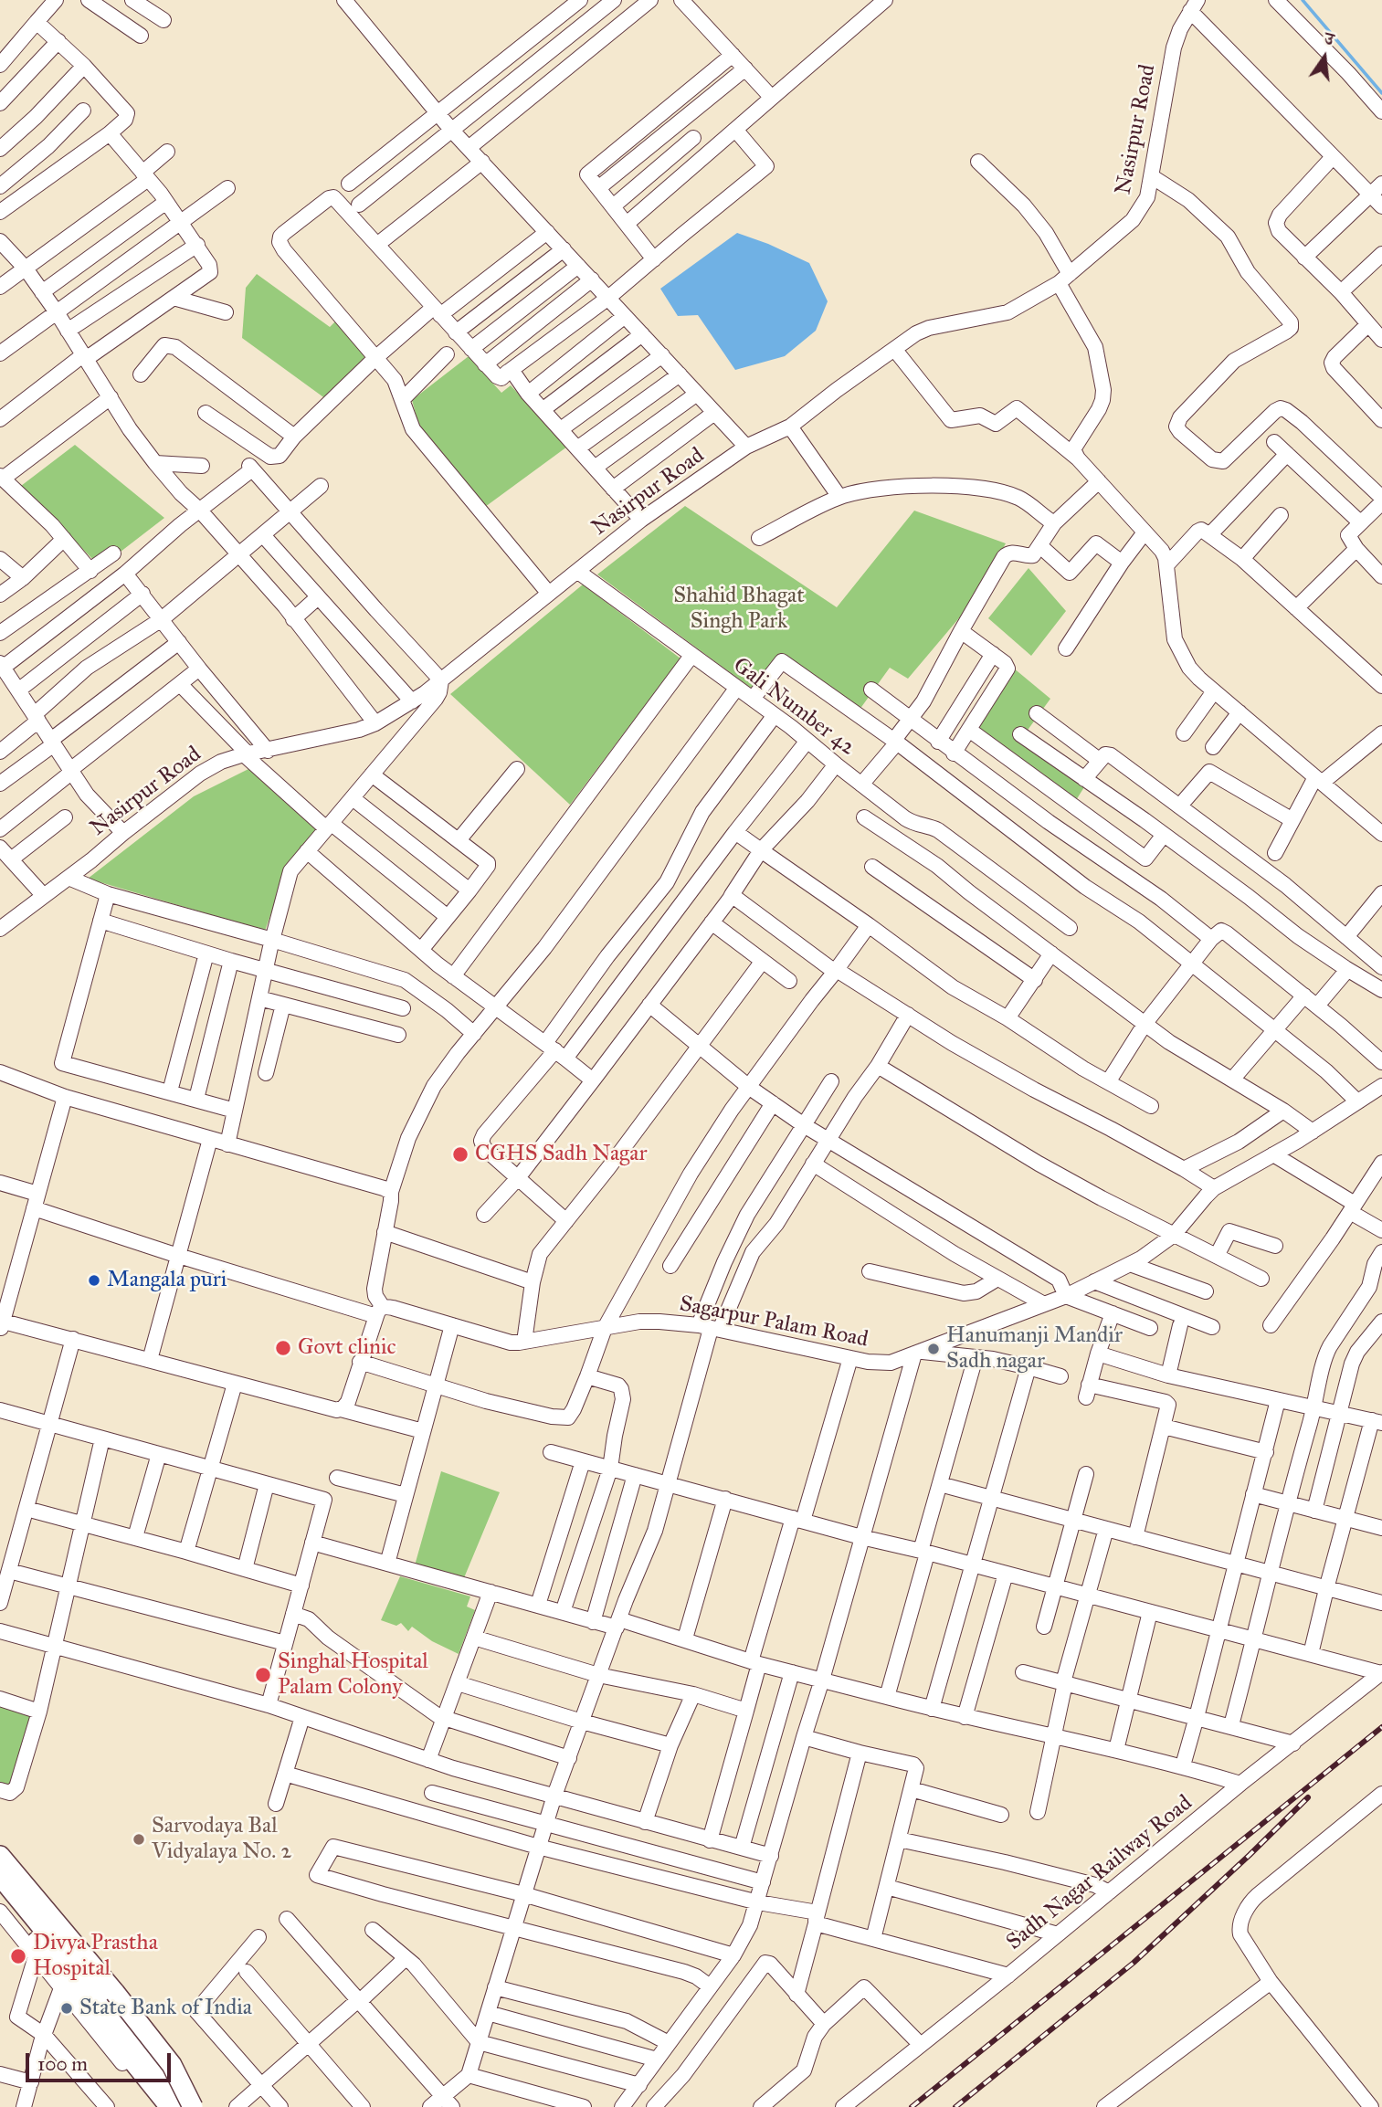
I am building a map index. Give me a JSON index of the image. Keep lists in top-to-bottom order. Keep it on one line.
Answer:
{"streets":{"street":["Nasirpur Road","Gali Number 42","Sagarpur Palam Road","Sadh Nagar Railway Road"]},"crossings":[["Nasirpur Road","Gali Number 42"]],"parks":["Shahid Bhagat Singh Park"],"places":["CGHS Sadh Nagar","Mangala puri","Govt clinic","Hanumanji Mandir Sadh nagar","Singhal Hospital Palam Colony","Sarvodaya Bal Vidyalaya No. 2","Divya Prastha Hospital","State Bank of India"],"scale_bar":"100 m","north":"top"}
